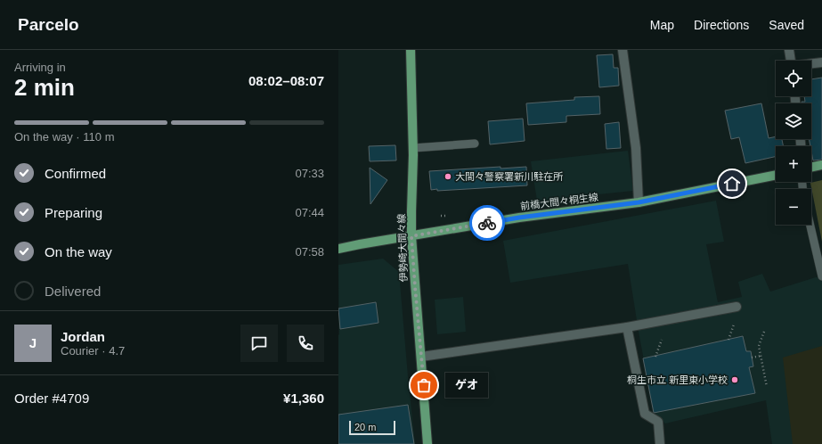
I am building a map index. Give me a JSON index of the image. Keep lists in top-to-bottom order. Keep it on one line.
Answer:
{"streets":{"main road":["前橋大間々桐生線","伊勢崎大間々線"]},"crossings":[["前橋大間々桐生線","伊勢崎大間々線"]],"places":["大間々警察署新川駐在所","桐生市立 新里東小学校","ゲオ"],"scale_bar":"20 m","page":{"header":"Parcelo","nav":["Map","Directions","Saved"],"heading":["2 min","Arriving in","08:02–08:07"],"panel":["Jordan","Courier · 4.7","Order #4709","¥1,360"],"map_buttons":["+","−"],"bar":"On the way · 110 m","list":[["Confirmed","07:33"],["Preparing","07:44"],["On the way","07:58"],"Delivered"],"round":"J","bubble":"ゲオ","scale":"20 m"}}
